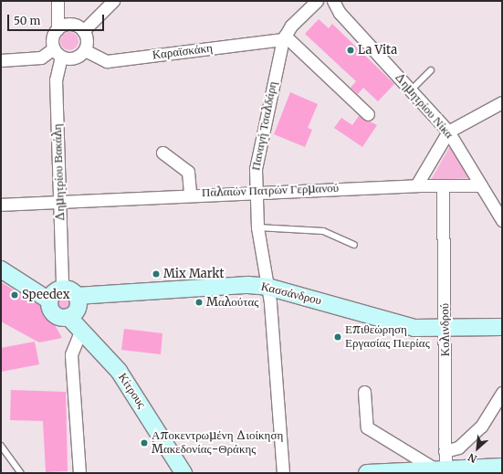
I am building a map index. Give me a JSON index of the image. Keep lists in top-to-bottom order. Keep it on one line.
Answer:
{"streets":{"main road":["Κασσάνδρου","Κίτρους"],"street":["Καραϊσκάκη","Δημητρίου Νίκα","Παναγή Τσαλδάρη","Δημητρίου Βακάλη","Παλαιών Πατρών Γερμανού","Κολινδρού"]},"crossings":[["Καραϊσκάκη","Παναγή Τσαλδάρη"],["Καραϊσκάκη","Δημητρίου Βακάλη"],["Δημητρίου Νίκα","Παλαιών Πατρών Γερμανού"],["Παναγή Τσαλδάρη","Παλαιών Πατρών Γερμανού"],["Παναγή Τσαλδάρη","Κασσάνδρου"],["Δημητρίου Βακάλη","Παλαιών Πατρών Γερμανού"],["Δημητρίου Βακάλη","Κασσάνδρου"],["Δημητρίου Βακάλη","Κίτρους"],["Παλαιών Πατρών Γερμανού","Κολινδρού"],["Κασσάνδρου","Κολινδρού"],["Κασσάνδρου","Κίτρους"]],"places":["La Vita","Mix Markt","Speedex","Μαλούτας","Επιθεώρηση Εργασίας Πιερίας","Αποκεντρωμένη Διοίκηση Μακεδονίας-Θράκης"],"scale_bar":"50 m","north":"bottom left"}
